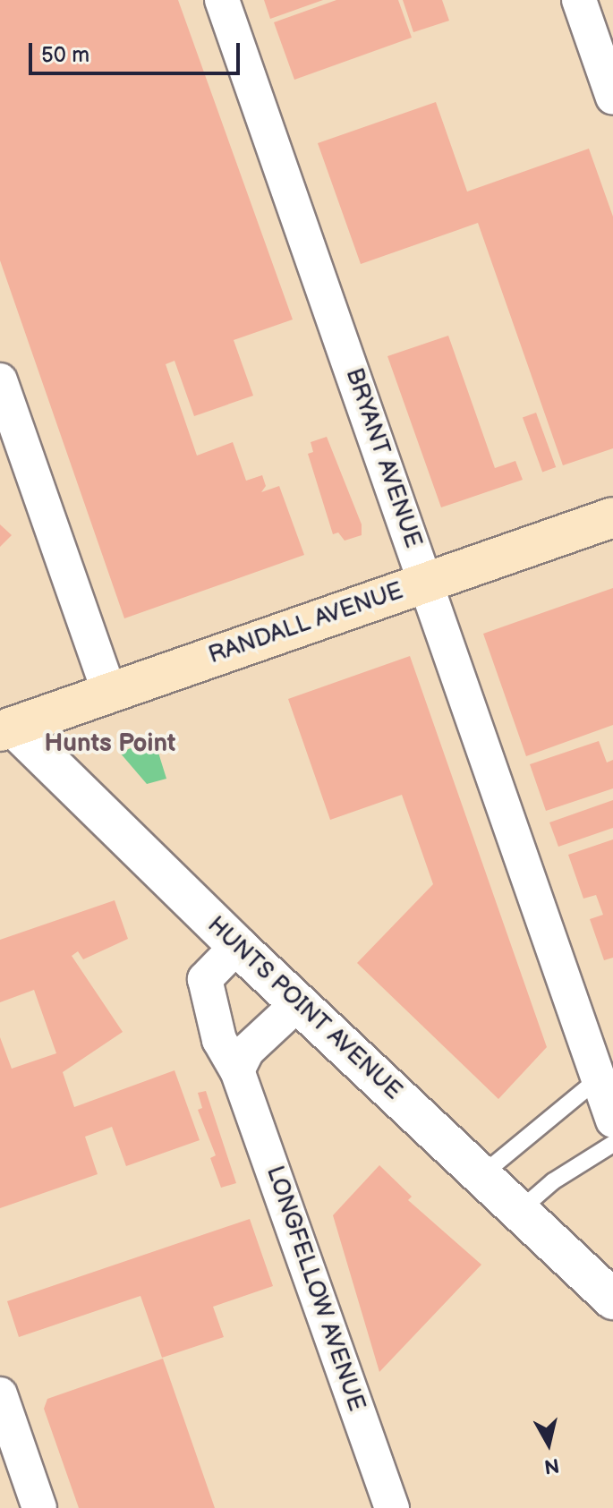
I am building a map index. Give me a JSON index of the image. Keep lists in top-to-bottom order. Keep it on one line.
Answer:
{"streets":{"main road":["RANDALL AVENUE"],"street":["BRYANT AVENUE","HUNTS POINT AVENUE","LONGFELLOW AVENUE"]},"crossings":[["BRYANT AVENUE","RANDALL AVENUE"],["RANDALL AVENUE","HUNTS POINT AVENUE"],["HUNTS POINT AVENUE","LONGFELLOW AVENUE"]],"districts":["Hunts Point"],"scale_bar":"50 m","north":"bottom"}
